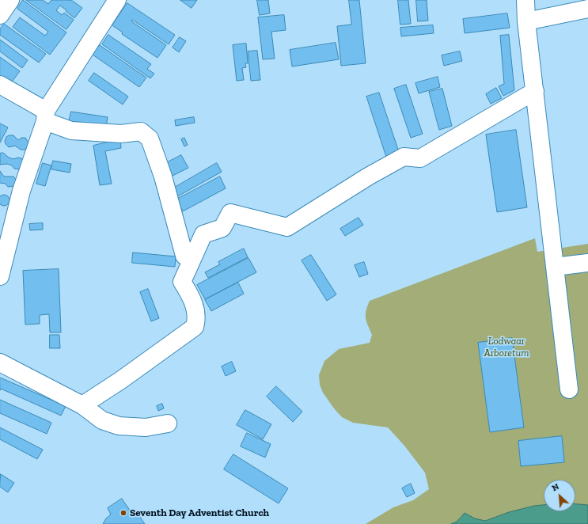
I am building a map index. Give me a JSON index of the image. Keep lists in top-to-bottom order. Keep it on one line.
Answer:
{"parks":["Lodwaar Arboretum"],"places":["Seventh Day Adventist Church"],"north":"top left"}
